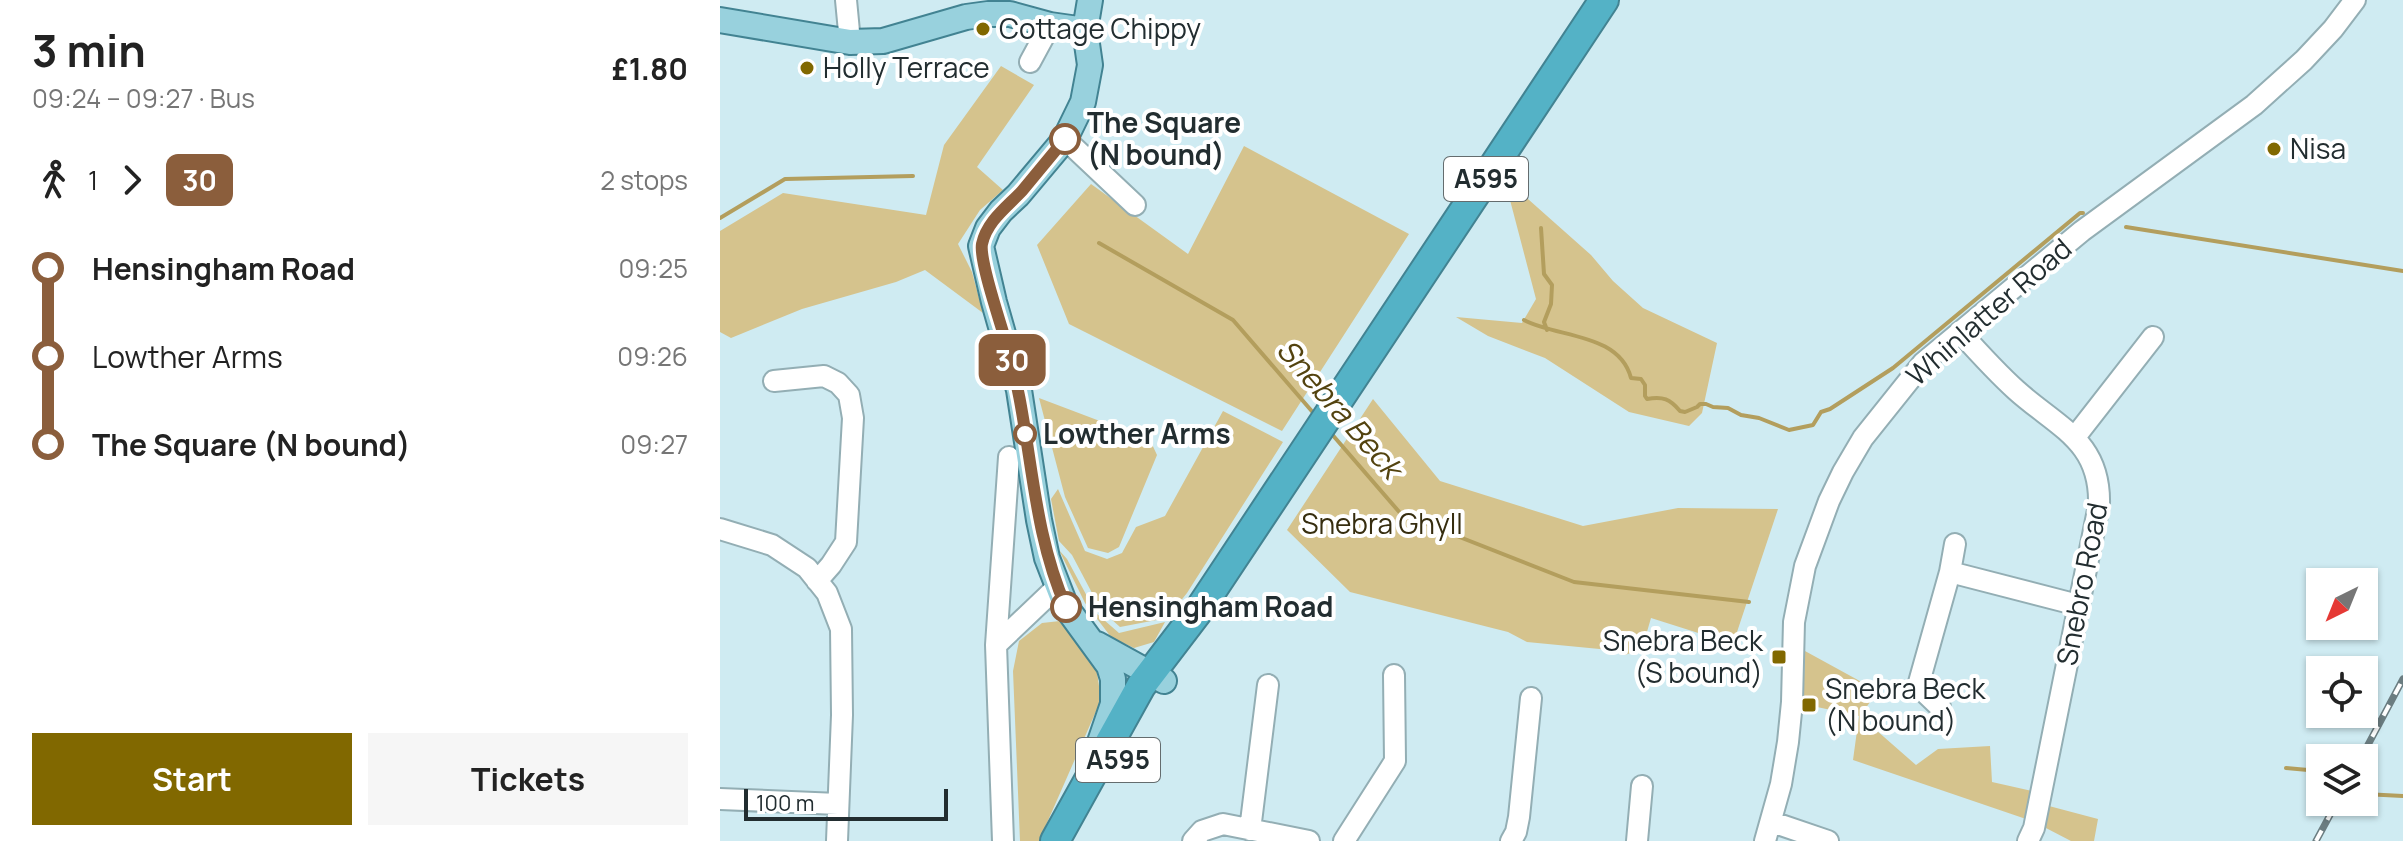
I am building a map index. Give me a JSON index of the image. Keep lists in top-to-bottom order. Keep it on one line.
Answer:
{"streets":{"highway":["A595"],"street":["Whinlatter Road","Snebro Road"]},"crossings":[["Whinlatter Road","Snebro Road"]],"water":["Snebra Beck"],"parks":["Snebra Ghyll"],"places":{"other":["Cottage Chippy","Holly Terrace","The Square (N bound)","Nisa","Lowther Arms","Hensingham Road"],"transit":["Snebra Beck (S bound)","Snebra Beck (N bound)"]},"lines":["bus line 30"],"scale_bar":"100 m","north":"bottom left","page":{"heading":["3 min","09:24 – 09:27 · Bus","£1.80"],"on_map":"30","legs":["1","30","2 stops"],"list":[{"name":"Hensingham Road","value":"09:25"},{"name":"Lowther Arms","value":"09:26"},{"name":"The Square (N bound)","value":"09:27"}],"buttons":["Start","Tickets"],"scale":"100 m"}}
